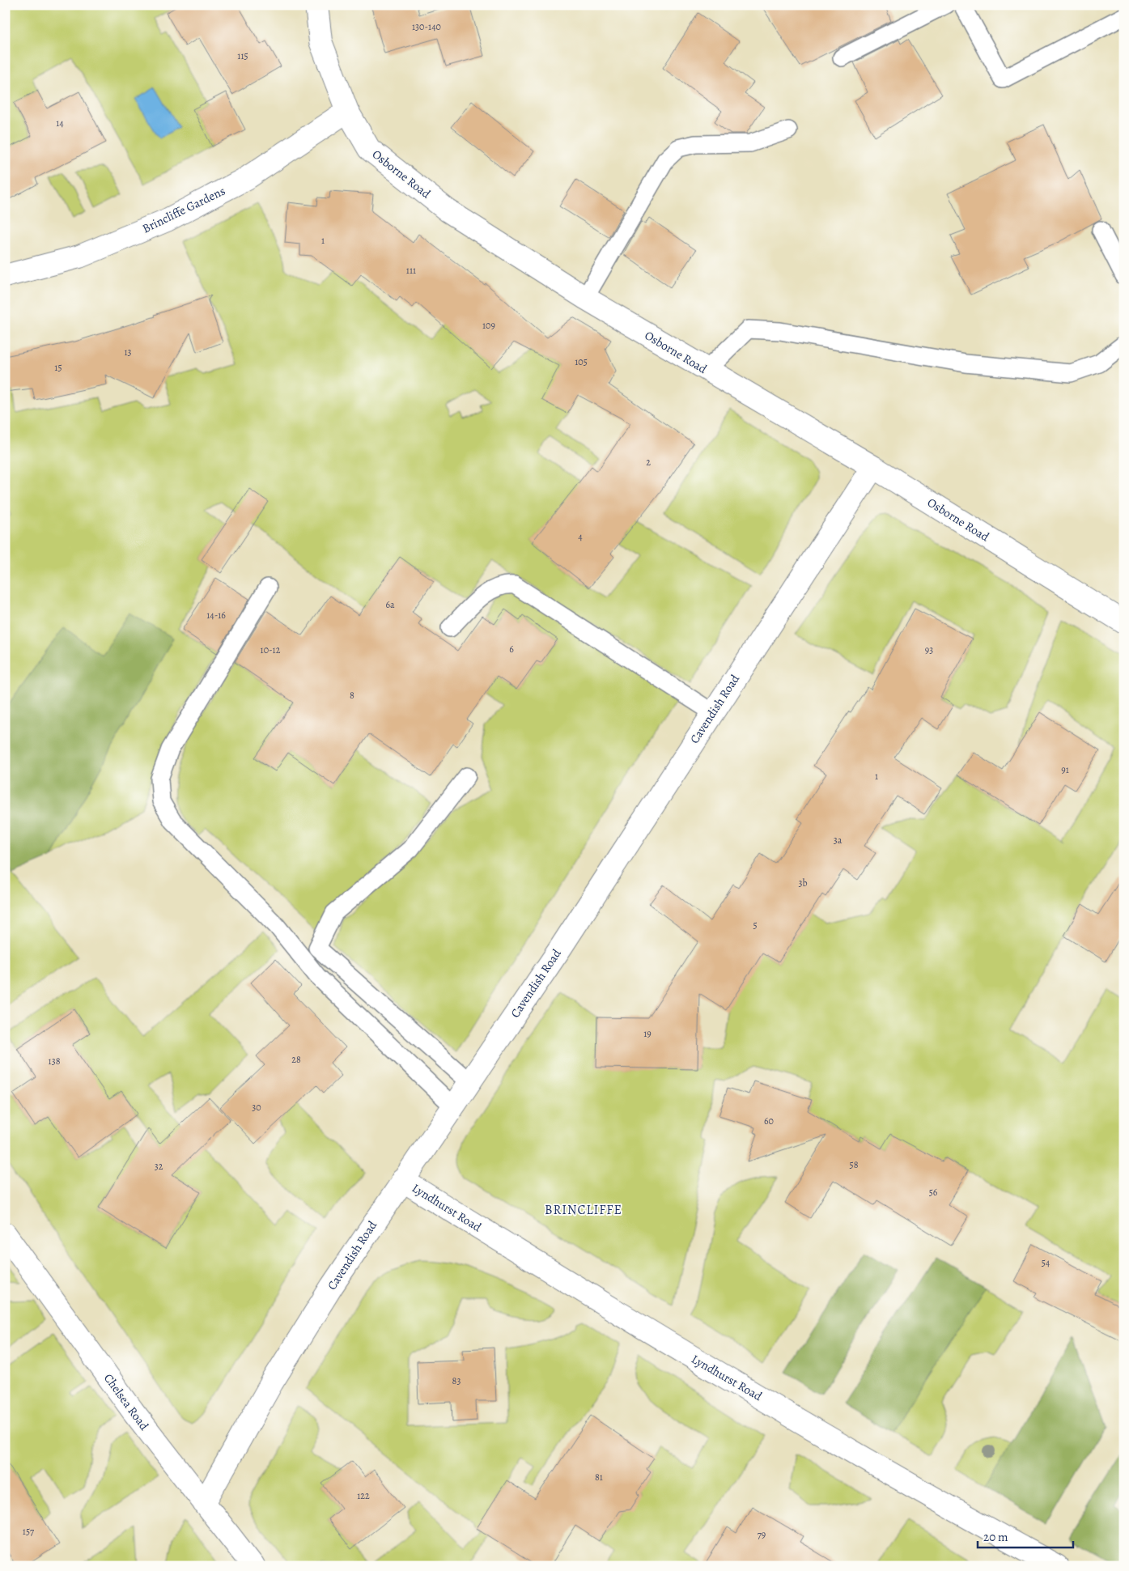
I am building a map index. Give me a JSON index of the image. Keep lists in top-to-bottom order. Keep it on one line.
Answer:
{"streets":{"street":["Osborne Road","Brincliffe Gardens","Cavendish Road","Lyndhurst Road","Chelsea Road"]},"crossings":[["Osborne Road","Brincliffe Gardens"],["Osborne Road","Cavendish Road"],["Cavendish Road","Lyndhurst Road"],["Cavendish Road","Chelsea Road"]],"districts":["BRINCLIFFE"],"house_numbers":["130-140","115","14","1","111","109","13","105","15","2","4","6a","14-16","6","10-12","93","8","91","1","3a","3b","5","19","28","138","30","60","58","32","56","54","83","81","122","157","79"],"scale_bar":"20 m"}
